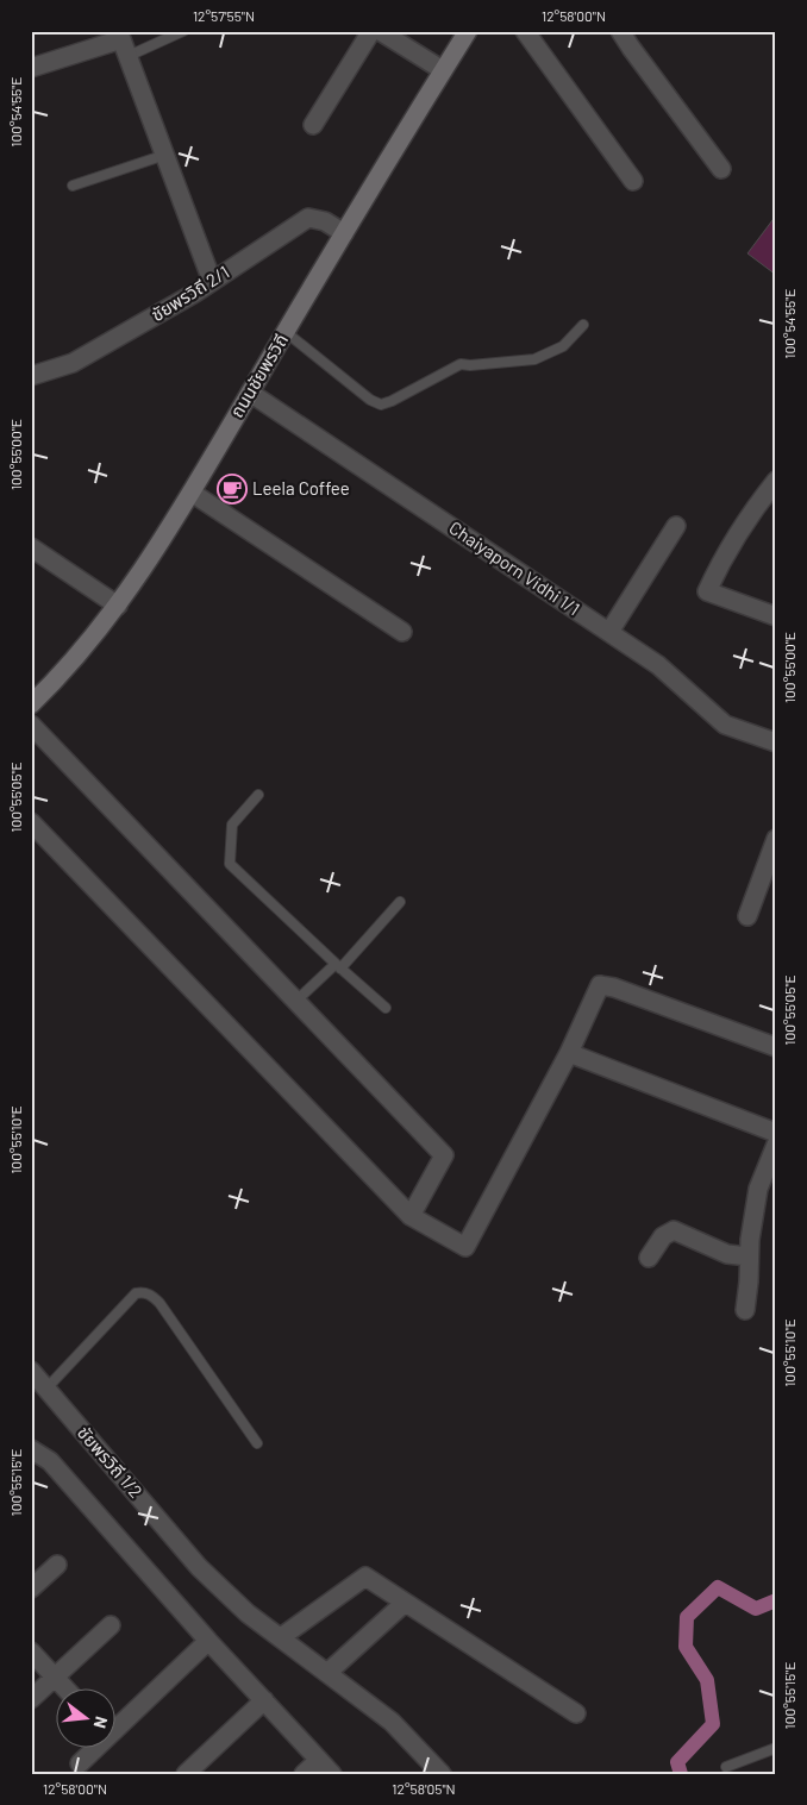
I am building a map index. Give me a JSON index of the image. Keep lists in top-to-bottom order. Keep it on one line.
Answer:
{"streets":{"main road":["ถนนชัยพรวิถี"],"street":["ชัยพรวิถี 2/1","Chaiyaporn Vidhi 1/1","ชัยพรวิถี 1/2"]},"crossings":[["ชัยพรวิถี 2/1","ถนนชัยพรวิถี"],["ถนนชัยพรวิถี","Chaiyaporn Vidhi 1/1"]],"places":{"cafe":["Leela Coffee"]},"north":"right","coordinates":["12°57'55\"N","12°58'00\"N","100°54'55\"E","100°55'00\"E","100°55'05\"E","100°55'10\"E","100°55'15\"E","12°58'05\"N"]}
